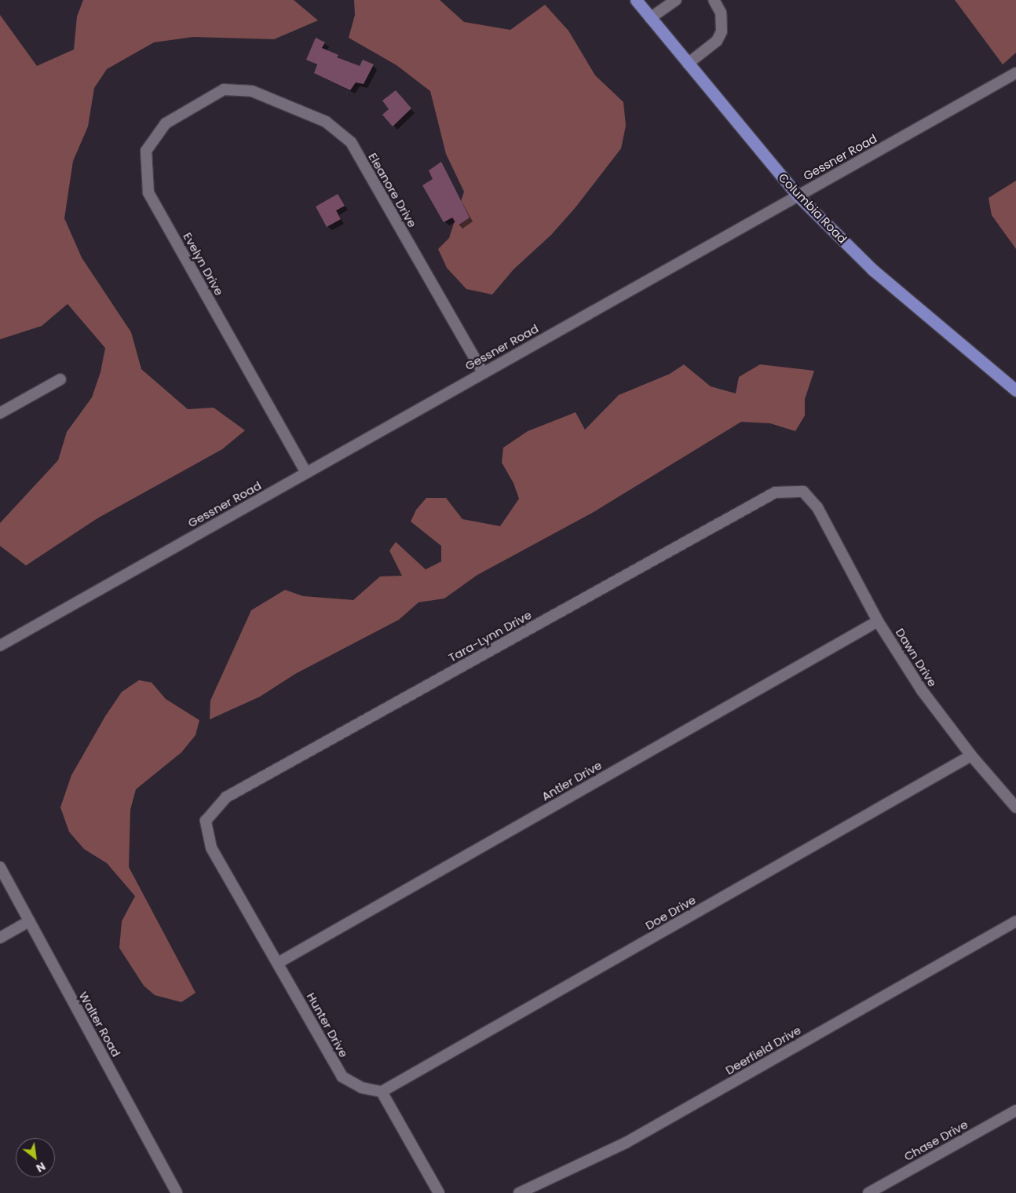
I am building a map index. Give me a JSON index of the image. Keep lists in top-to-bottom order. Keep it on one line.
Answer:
{"streets":{"main road":["Columbia Road"],"street":["Gessner Road","Eleanore Drive","Evelyn Drive","Tara-Lynn Drive","Dawn Drive","Antler Drive","Doe Drive","Walter Road","Hunter Drive","Deerfield Drive","Chase Drive"]},"crossings":[["Gessner Road","Eleanore Drive"],["Gessner Road","Columbia Road"],["Gessner Road","Evelyn Drive"],["Eleanore Drive","Evelyn Drive"],["Tara-Lynn Drive","Dawn Drive"],["Tara-Lynn Drive","Hunter Drive"],["Dawn Drive","Antler Drive"],["Dawn Drive","Doe Drive"],["Antler Drive","Hunter Drive"],["Doe Drive","Hunter Drive"]],"north":"bottom right"}
